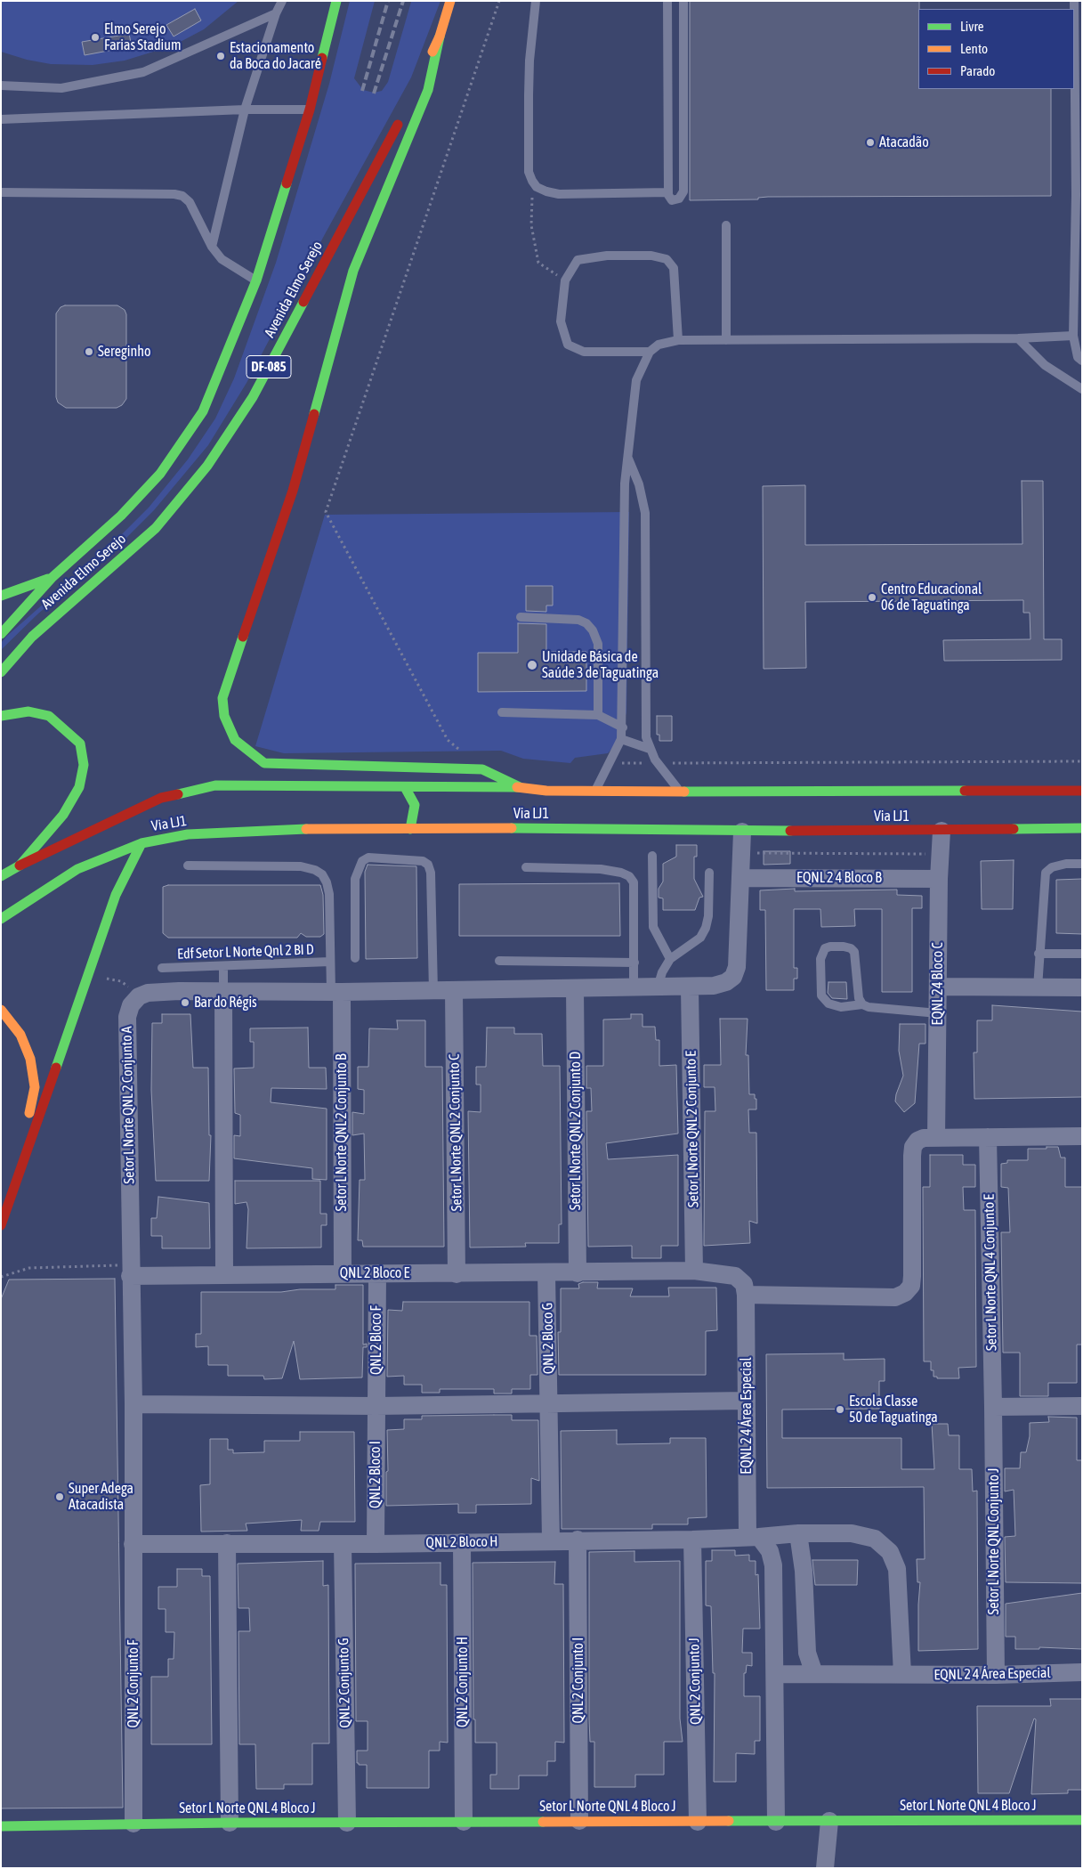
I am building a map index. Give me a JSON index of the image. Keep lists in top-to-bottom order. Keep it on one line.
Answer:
{"streets":{"main road":["Avenida Elmo Serejo","DF-085","Via LJ1","Setor L Norte QNL 4 Bloco J"],"street":["EQNL 2 4 Bloco B","EQNL 24 Bloco C","Setor L Norte QNL 2 Conjunto A","Setor L Norte QNL 2 Conjunto E","Setor L Norte QNL 2 Conjunto D","Setor L Norte QNL 2 Conjunto B","Setor L Norte QNL 2 Conjunto C","Setor L Norte QNL 4 Conjunto E","QNL 2 Bloco E","QNL 2 Bloco G","QNL 2 Bloco F","EQNL 2 4 Área Especial","QNL 2 Bloco I","Setor L Norte QNL Conjunto J","QNL 2 Bloco H","QNL 2 Conjunto I","QNL 2 Conjunto J","QNL 2 Conjunto H","QNL 2 Conjunto G","QNL 2 Conjunto F"],"lane":["Edf Setor L Norte Qnl 2 BI D"]},"crossings":[["Via LJ1","EQNL 24 Bloco C"],["EQNL 2 4 Bloco B","EQNL 24 Bloco C"],["Edf Setor L Norte Qnl 2 BI D","Setor L Norte QNL 2 Conjunto B"],["Setor L Norte QNL 2 Conjunto A","QNL 2 Bloco E"],["Setor L Norte QNL 2 Conjunto E","QNL 2 Bloco E"],["Setor L Norte QNL 2 Conjunto D","QNL 2 Bloco E"],["Setor L Norte QNL 2 Conjunto B","QNL 2 Bloco E"],["Setor L Norte QNL 2 Conjunto C","QNL 2 Bloco E"],["Setor L Norte QNL 4 Conjunto E","Setor L Norte QNL Conjunto J"],["QNL 2 Bloco E","QNL 2 Bloco G"],["QNL 2 Bloco E","QNL 2 Bloco F"],["QNL 2 Bloco E","EQNL 2 4 Área Especial"],["QNL 2 Bloco G","QNL 2 Bloco H"],["QNL 2 Bloco F","QNL 2 Bloco I"],["EQNL 2 4 Área Especial","Setor L Norte QNL Conjunto J"],["EQNL 2 4 Área Especial","QNL 2 Bloco H"],["QNL 2 Bloco I","QNL 2 Bloco H"],["QNL 2 Bloco H","QNL 2 Conjunto I"],["QNL 2 Bloco H","QNL 2 Conjunto J"],["QNL 2 Bloco H","QNL 2 Conjunto H"],["QNL 2 Bloco H","QNL 2 Conjunto G"],["QNL 2 Bloco H","QNL 2 Conjunto F"],["QNL 2 Conjunto I","Setor L Norte QNL 4 Bloco J"],["QNL 2 Conjunto J","Setor L Norte QNL 4 Bloco J"],["QNL 2 Conjunto H","Setor L Norte QNL 4 Bloco J"],["QNL 2 Conjunto G","Setor L Norte QNL 4 Bloco J"],["QNL 2 Conjunto F","Setor L Norte QNL 4 Bloco J"]],"places":["Elmo Serejo Farias Stadium","Estacionamento da Boca do Jacaré","Atacadão","Sereginho","Centro Educacional 06 de Taguatinga","Unidade Básica de Saúde 3 de Taguatinga","Bar do Régis","Escola Classe 50 de Taguatinga","Super Adega Atacadista"],"legend":["Livre","Lento","Parado"]}
